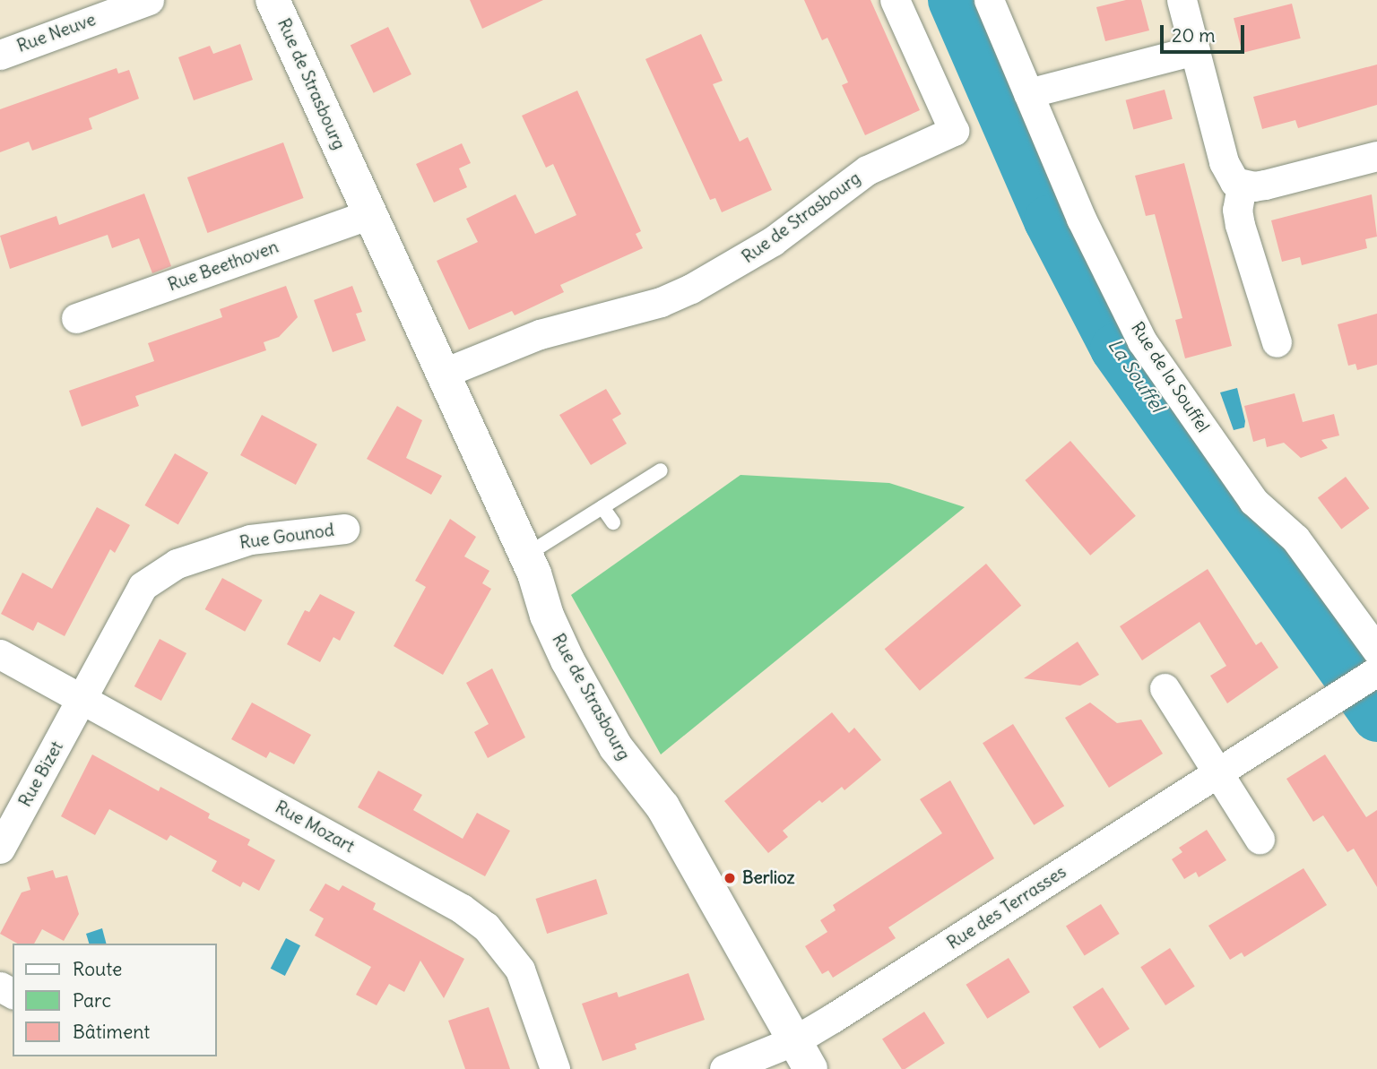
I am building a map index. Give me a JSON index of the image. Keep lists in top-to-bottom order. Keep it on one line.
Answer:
{"streets":{"street":["Rue Neuve","Rue de Strasbourg","Rue Beethoven","Rue de la Souffel","Rue Gounod","Rue Bizet","Rue Mozart","Rue des Terrasses"]},"crossings":[["Rue de Strasbourg","Rue Beethoven"],["Rue de Strasbourg","Rue des Terrasses"],["Rue de la Souffel","Rue des Terrasses"],["Rue Gounod","Rue Bizet"],["Rue Gounod","Rue Mozart"],["Rue Bizet","Rue Mozart"]],"water":["La Souffel"],"places":["Berlioz"],"legend":["Route","Parc","Bâtiment"],"scale_bar":"20 m"}
